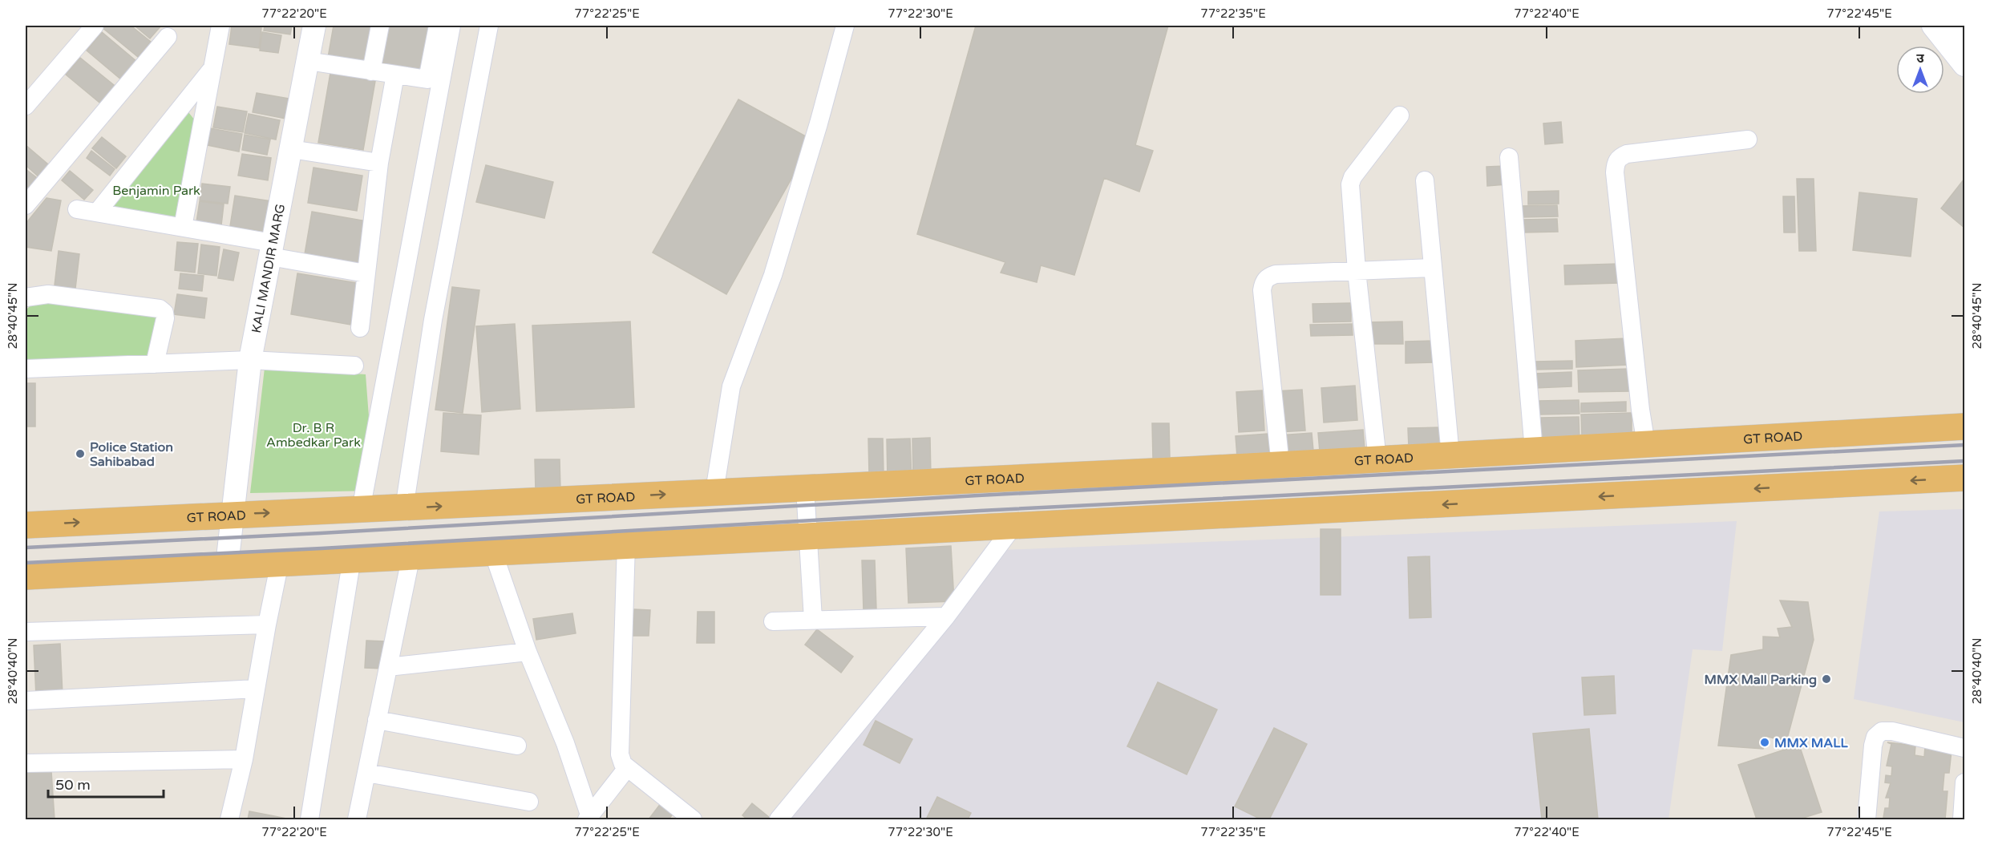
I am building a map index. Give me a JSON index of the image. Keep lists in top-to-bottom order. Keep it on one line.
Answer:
{"streets":{"highway":["GT ROAD"],"street":["KALI MANDIR MARG"]},"crossings":[["KALI MANDIR MARG","GT ROAD"]],"parks":["Benjamin Park","Dr. B R Ambedkar Park"],"places":["Police Station Sahibabad","MMX Mall Parking","MMX MALL"],"scale_bar":"50 m","north":"top","coordinates":["77°22'20\"E","77°22'25\"E","77°22'30\"E","77°22'35\"E","77°22'40\"E","77°22'45\"E","28°40'45\"N","28°40'40\"N"]}
